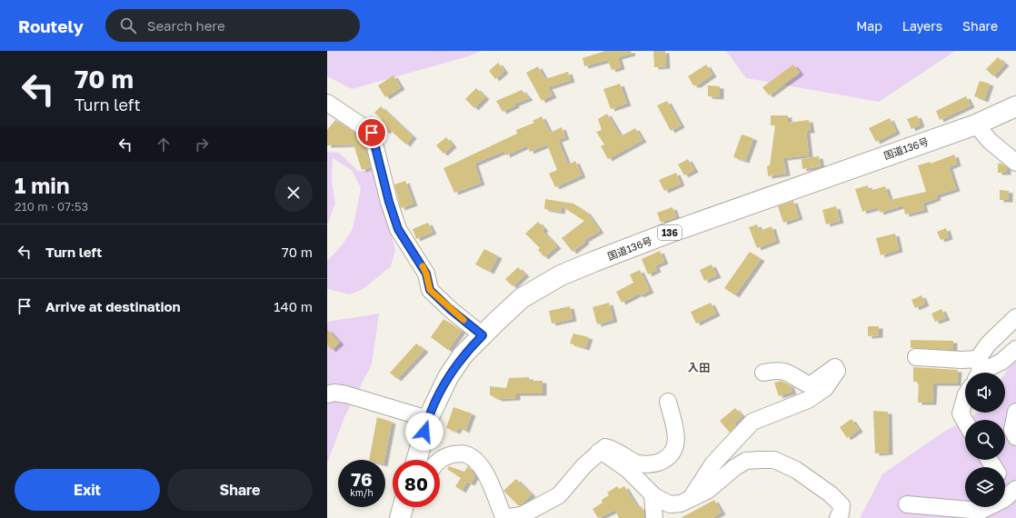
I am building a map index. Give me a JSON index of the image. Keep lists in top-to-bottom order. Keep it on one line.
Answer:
{"streets":{"highway":["国道136号","136"]},"districts":["入田"],"page":{"header":"Routely","search":"Search here","nav":["Map","Layers","Share"],"turn":["70 m","Turn left"],"heading":["1 min","210 m · 07:53"],"list":[{"name":"Turn left","value":"70 m"},{"name":"Arrive at destination","value":"140 m"}],"speed":"76 km/h","limit":"80","buttons":["Exit","Share"]}}
